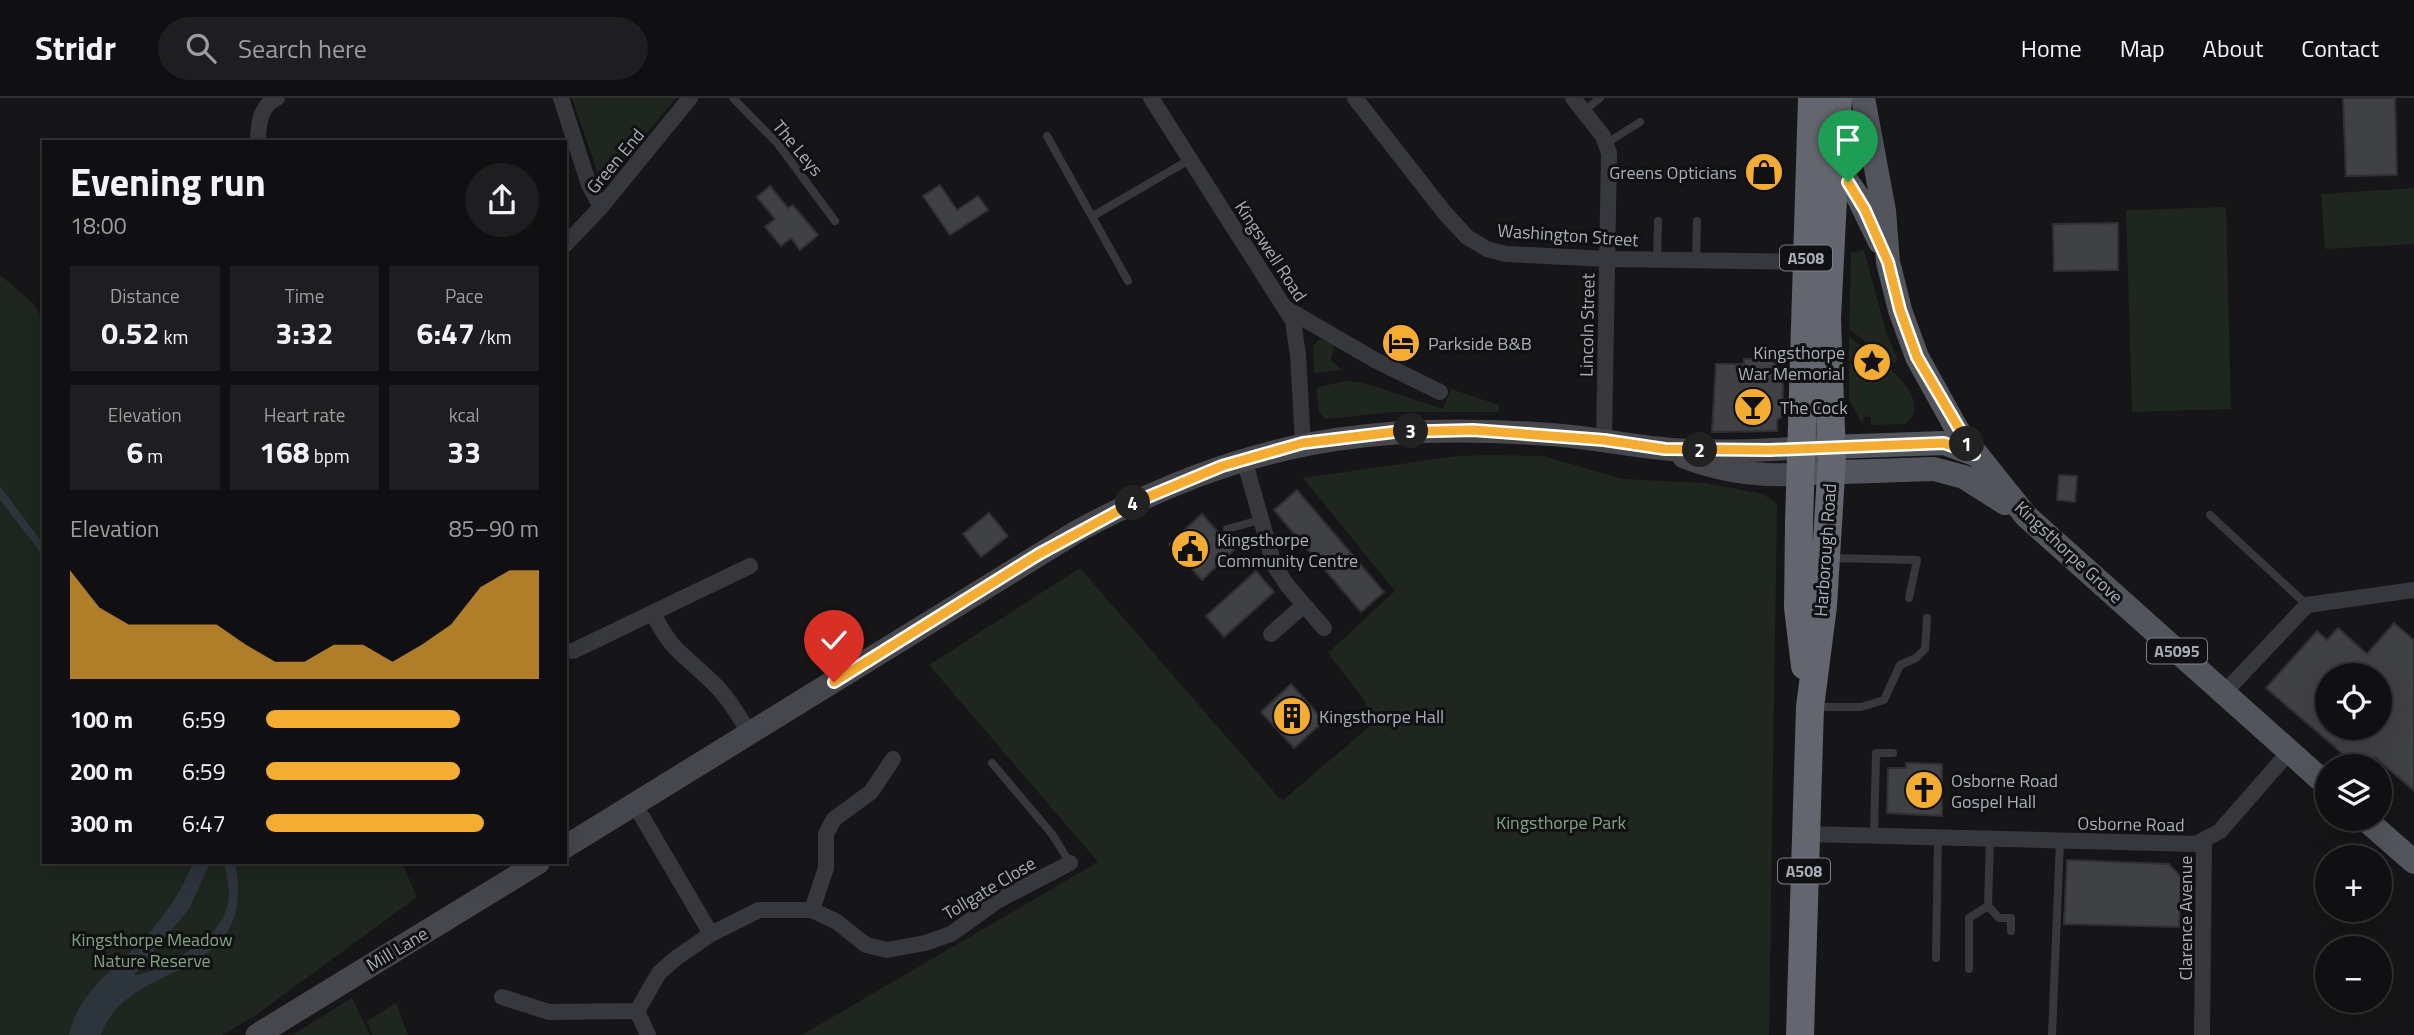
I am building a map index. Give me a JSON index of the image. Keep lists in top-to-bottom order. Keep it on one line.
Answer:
{"streets":{"highway":["A508","Harborough Road"],"main road":["Kingsthorpe Grove","A5095"],"street":["Green End","Washington Street","Kingswell Road","Lincoln Street","Osborne Road","Tollgate Close","Clarence Avenue","Mill Lane"],"lane":["The Leys"]},"crossings":[["Washington Street","Lincoln Street"],["Washington Street","Harborough Road"],["Harborough Road","Kingsthorpe Grove"],["Harborough Road","A5095"],["Harborough Road","Osborne Road"],["Kingsthorpe Grove","A5095"],["Kingsthorpe Grove","Clarence Avenue"],["Osborne Road","Clarence Avenue"]],"parks":["Kingsthorpe Park","Kingsthorpe Meadow Nature Reserve"],"places":{"shop":["Greens Opticians"],"hotel":["Parkside B&B"],"place":["Kingsthorpe War Memorial"],"bar":["The Cock"],"public building":["Kingsthorpe Community Centre"],"building":["Kingsthorpe Hall"],"church":["Osborne Road Gospel Hall"]},"page":{"header":"Stridr","search":"Search here","nav":["Home","Map","About","Contact"],"heading":["Evening run","18:00"],"stats":[["Distance","0.52 km"],["Time","3:32"],["Pace","6:47 /km"],["Elevation","6 m"],["Heart rate","168 bpm"],["kcal","33"]],"pins":["3","1","2","4"],"chart":["Elevation","85–90 m"],"map_buttons":["+","−"],"list":[{"name":"100 m","note":"6:59"},{"name":"200 m","note":"6:59"},{"name":"300 m","note":"6:47"}]}}
